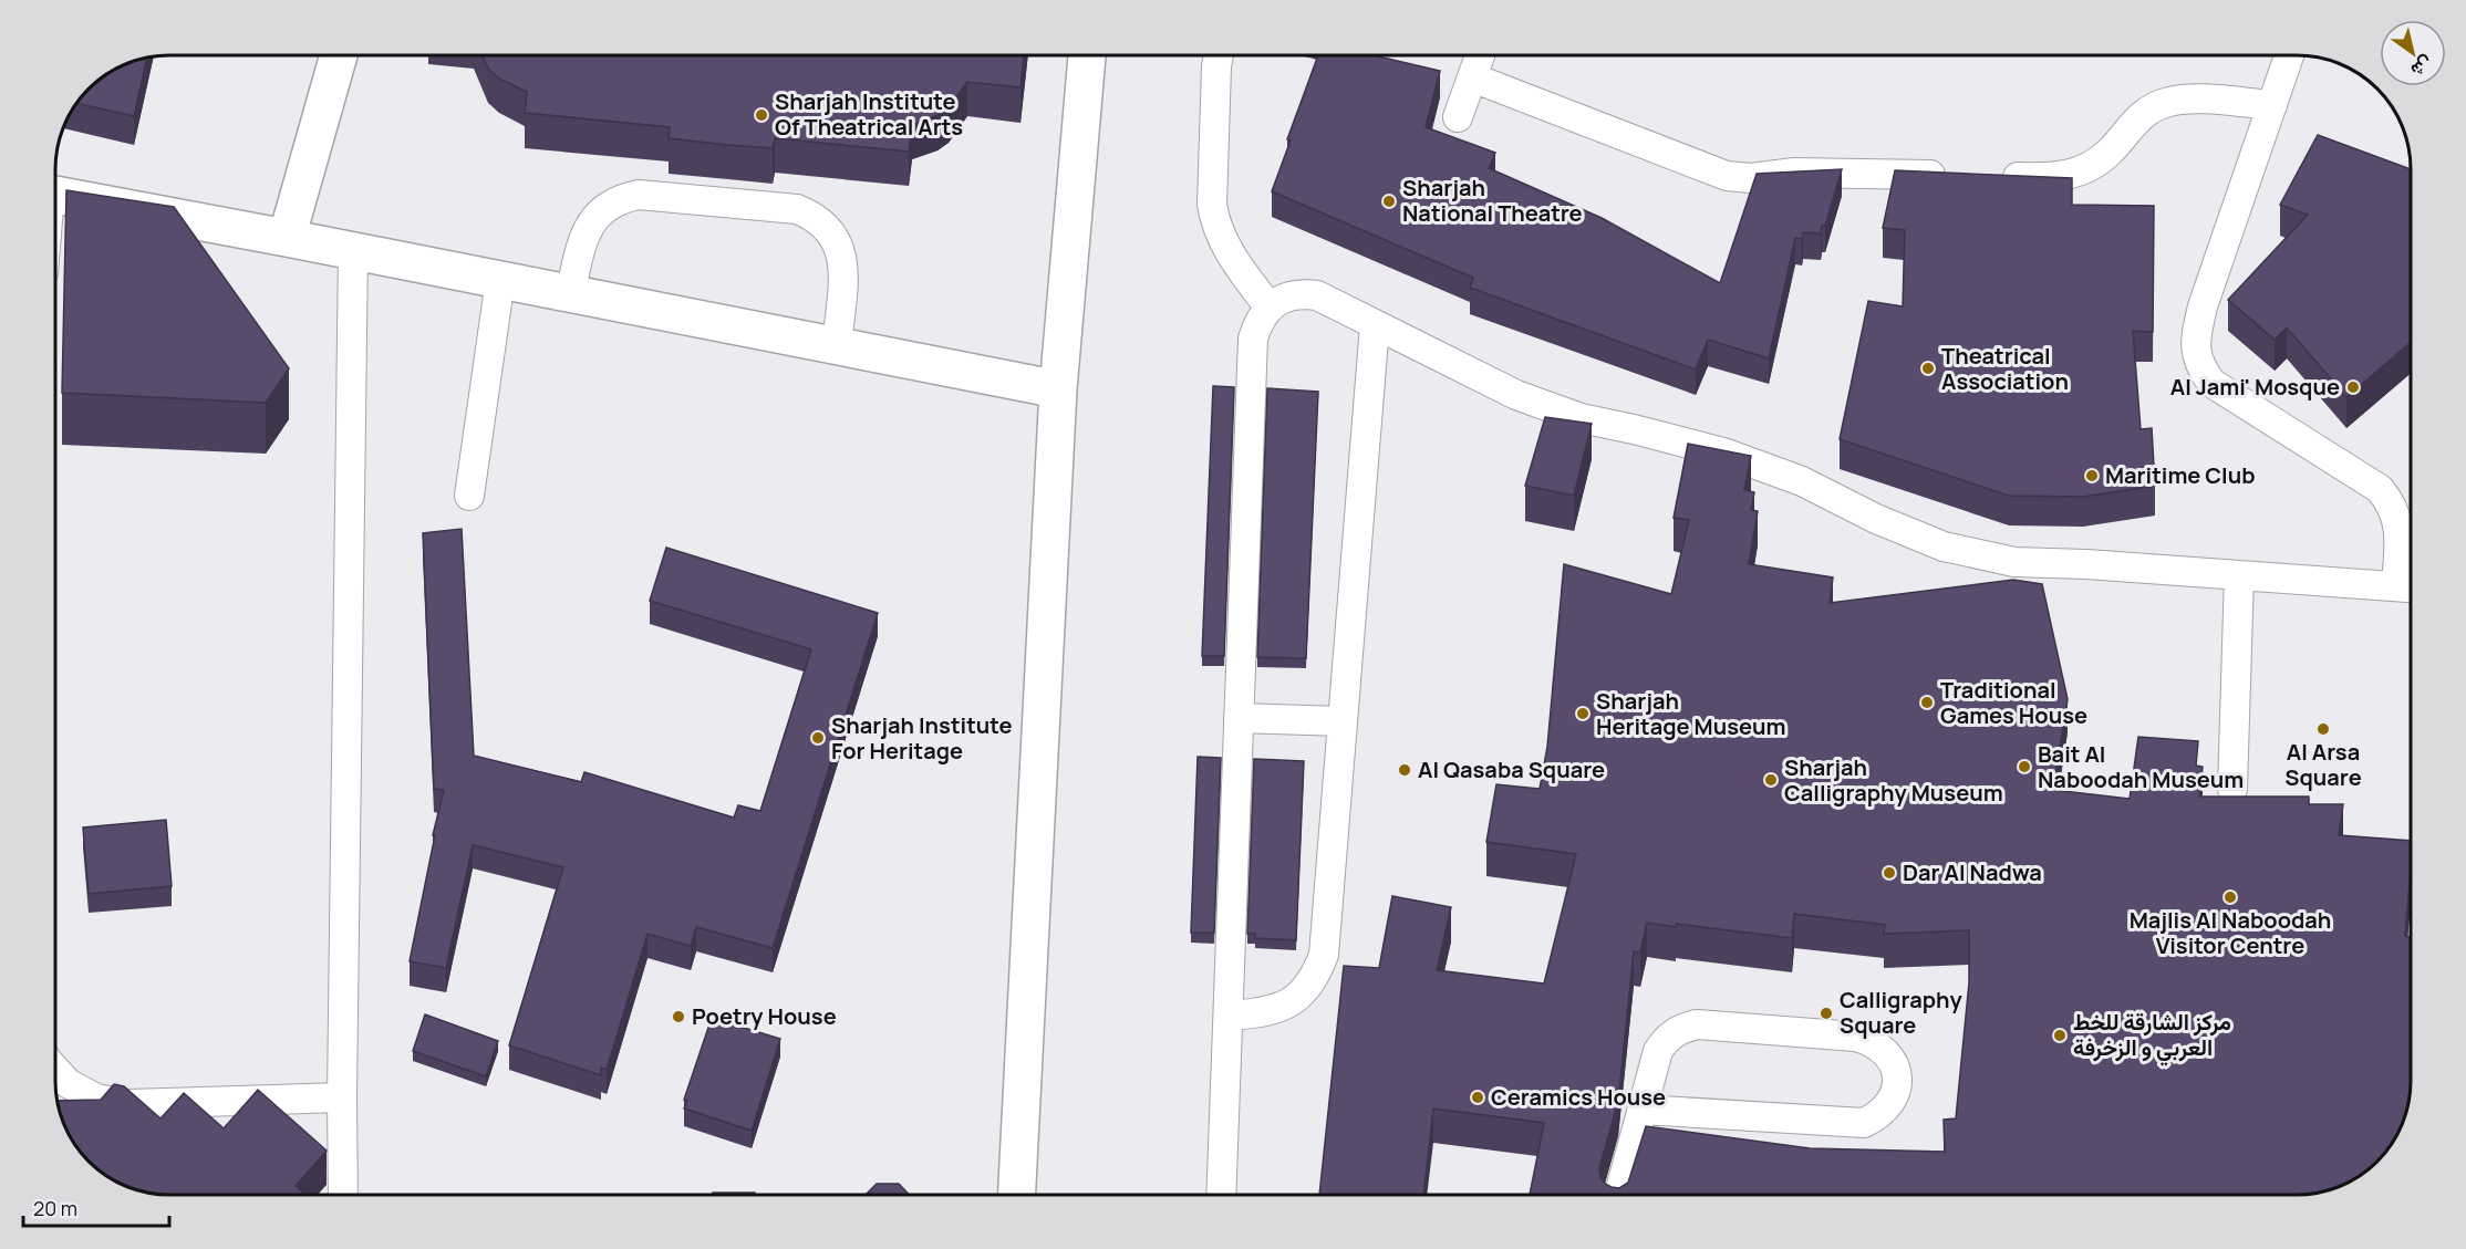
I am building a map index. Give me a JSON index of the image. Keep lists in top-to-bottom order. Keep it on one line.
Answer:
{"places":["Sharjah Institute Of Theatrical Arts","Sharjah National Theatre","Theatrical Association","Al Jami' Mosque","Maritime Club","Traditional Games House","Sharjah Heritage Museum","Al Arsa Square","Sharjah Institute For Heritage","Bait Al Naboodah Museum","Al Qasaba Square","Sharjah Calligraphy Museum","Dar Al Nadwa","Majlis Al Naboodah Visitor Centre","Calligraphy Square","Poetry House","مركز الشارقة للخط العربي و الزخرفة","Ceramics House"],"scale_bar":"20 m","north":"bottom right"}
